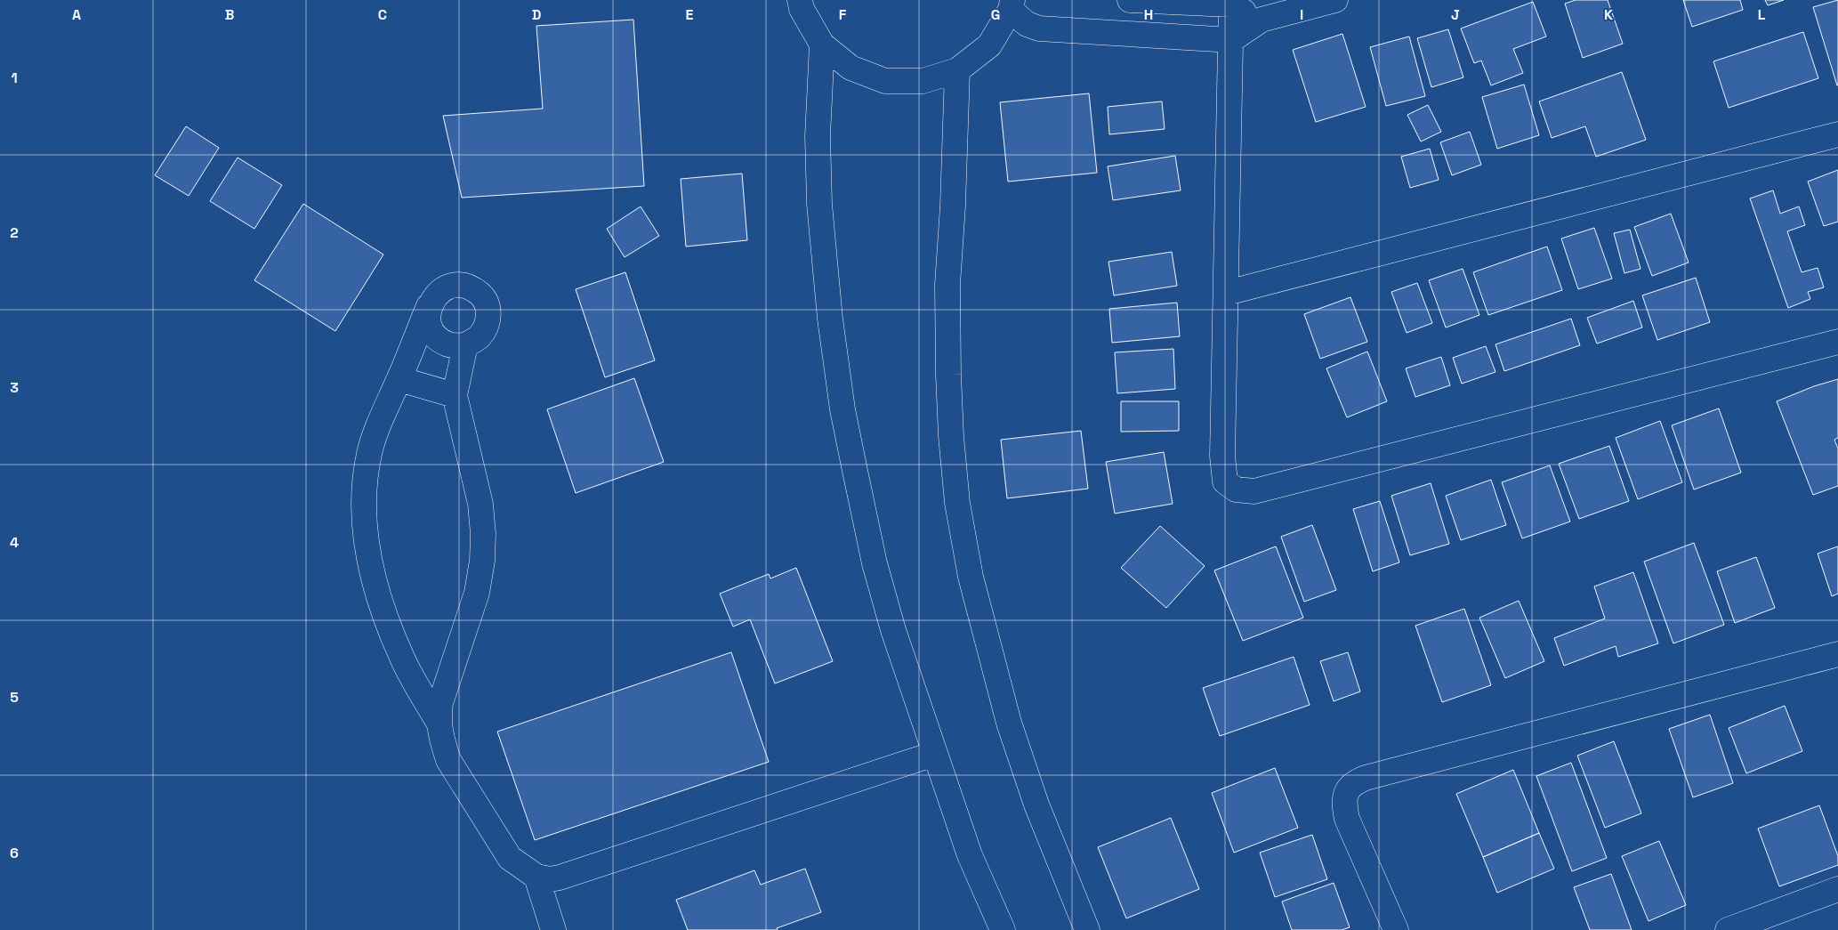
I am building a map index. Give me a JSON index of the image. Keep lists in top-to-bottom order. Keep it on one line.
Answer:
{"grid":{"columns":["A","B","C","D","E","F","G","H","I","J","K","L"],"rows":["1","2","3","4","5","6"]}}
